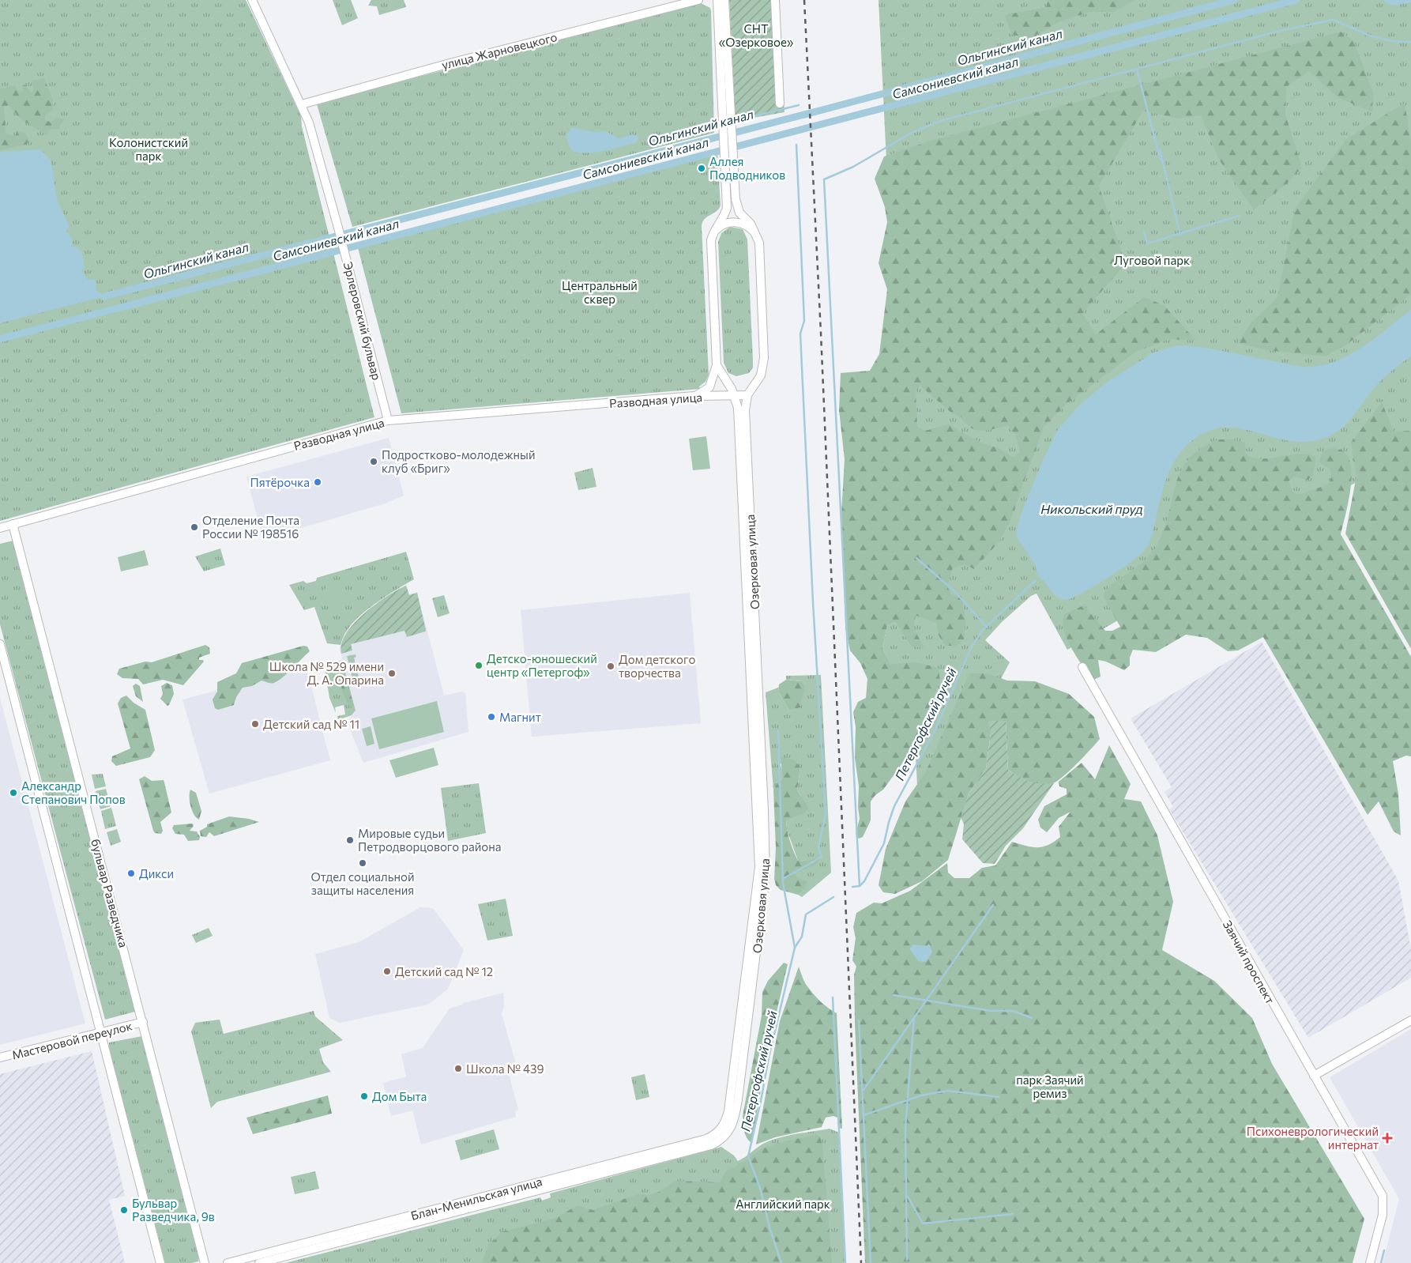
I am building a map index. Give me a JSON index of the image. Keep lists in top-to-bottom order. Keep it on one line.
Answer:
{"streets":{"street":["улица Жарновецкого","Эрлеровский бульвар","Разводная улица","Озерковая улица","бульвар Разведчика","Заячий проспект","Мастеровой переулок","Блан-Менильская улица"]},"crossings":[["улица Жарновецкого","Эрлеровский бульвар"],["Эрлеровский бульвар","Разводная улица"],["Разводная улица","Озерковая улица"],["Разводная улица","бульвар Разведчика"],["Озерковая улица","Блан-Менильская улица"],["бульвар Разведчика","Мастеровой переулок"]],"water":["Ольгинский канал","Самсониевский канал","Никольский пруд","Петергофский ручей"],"parks":["СНТ «Озерковое»","Колонистский парк","Луговой парк","Центральный сквер","парк Заячий ремиз","Английский парк"],"places":{"other":["Аллея Подводников","Подростково-молодежный клуб «Бриг»","Пятёрочка","Отделение Почта России № 198516","Детско-юношеский центр «Петергоф»","Дом детского творчества","Школа № 529 имени Д. А. Опарина","Магнит","Детский сад № 11","Александр Степанович Попов","Мировые судьи Петродворцового района","Отдел социальной защиты населения","Дикси","Детский сад № 12","Школа № 439","Дом Быта","Бульвар Разведчика, 9в"],"health":["Психоневрологический интернат"]}}
